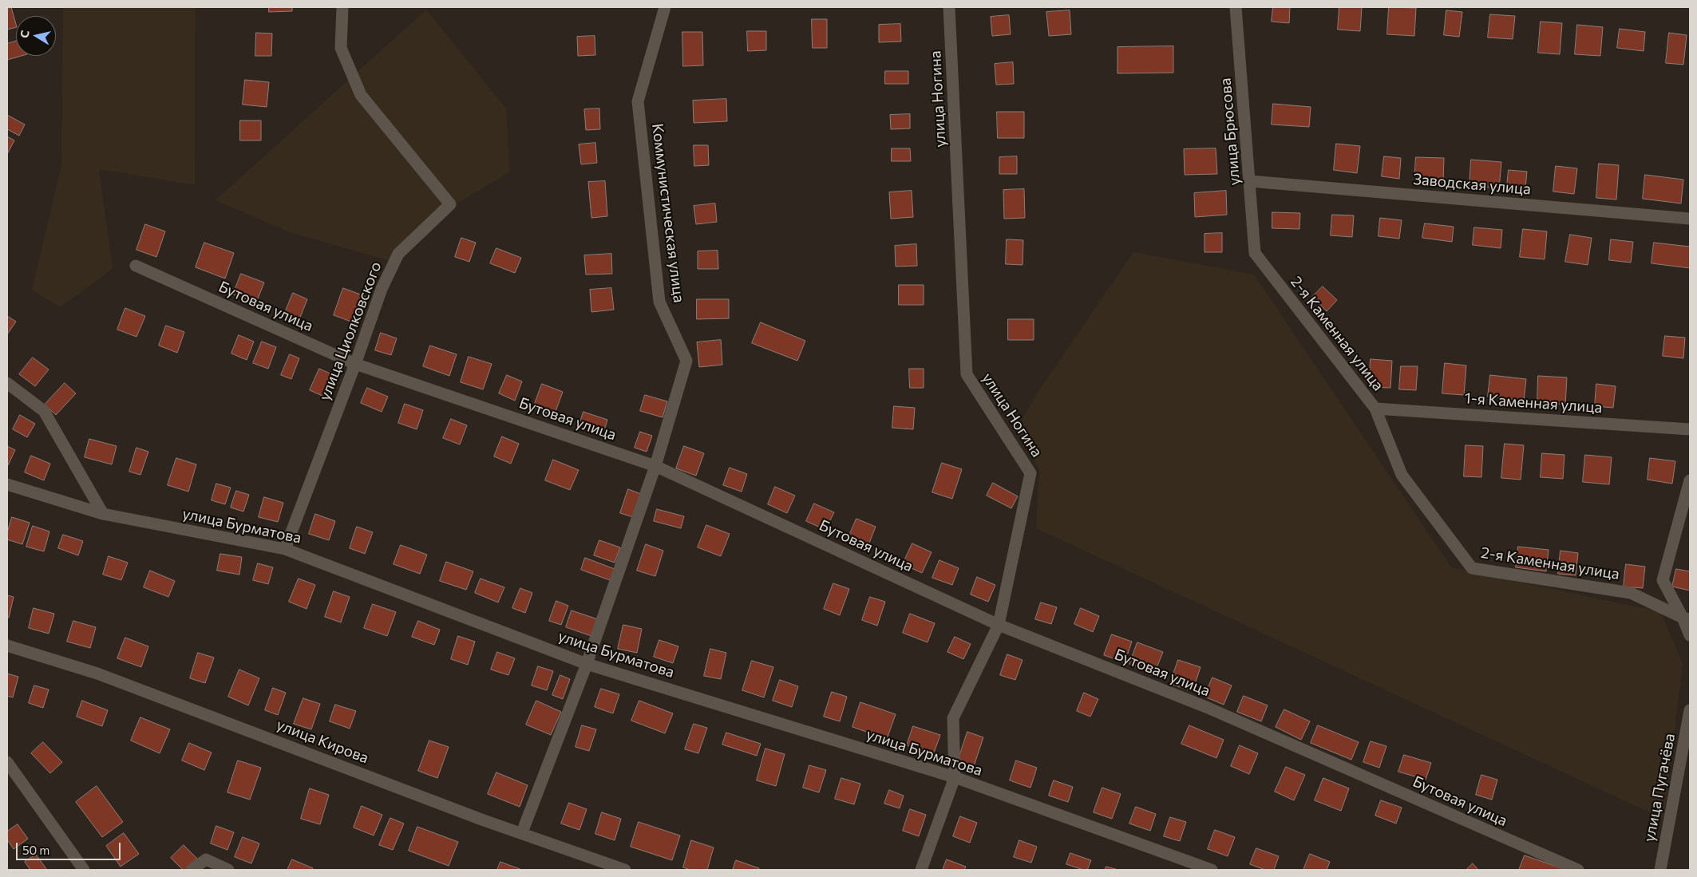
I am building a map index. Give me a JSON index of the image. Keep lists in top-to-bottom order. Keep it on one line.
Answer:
{"streets":{"street":["улица Ногина","улица Брюсова","Заводская улица","Коммунистическая улица","Бутовая улица","улица Циолковского","2-я Каменная улица","1-я Каменная улица","улица Бурматова","улица Кирова","улица Пугачёва"]},"crossings":[["улица Ногина","Бутовая улица"],["улица Ногина","улица Бурматова"],["улица Брюсова","Заводская улица"],["улица Брюсова","2-я Каменная улица"],["Коммунистическая улица","Бутовая улица"],["Коммунистическая улица","улица Бурматова"],["Коммунистическая улица","улица Кирова"],["Бутовая улица","улица Циолковского"],["улица Циолковского","улица Бурматова"],["2-я Каменная улица","1-я Каменная улица"]],"scale_bar":"50 m","north":"left"}
